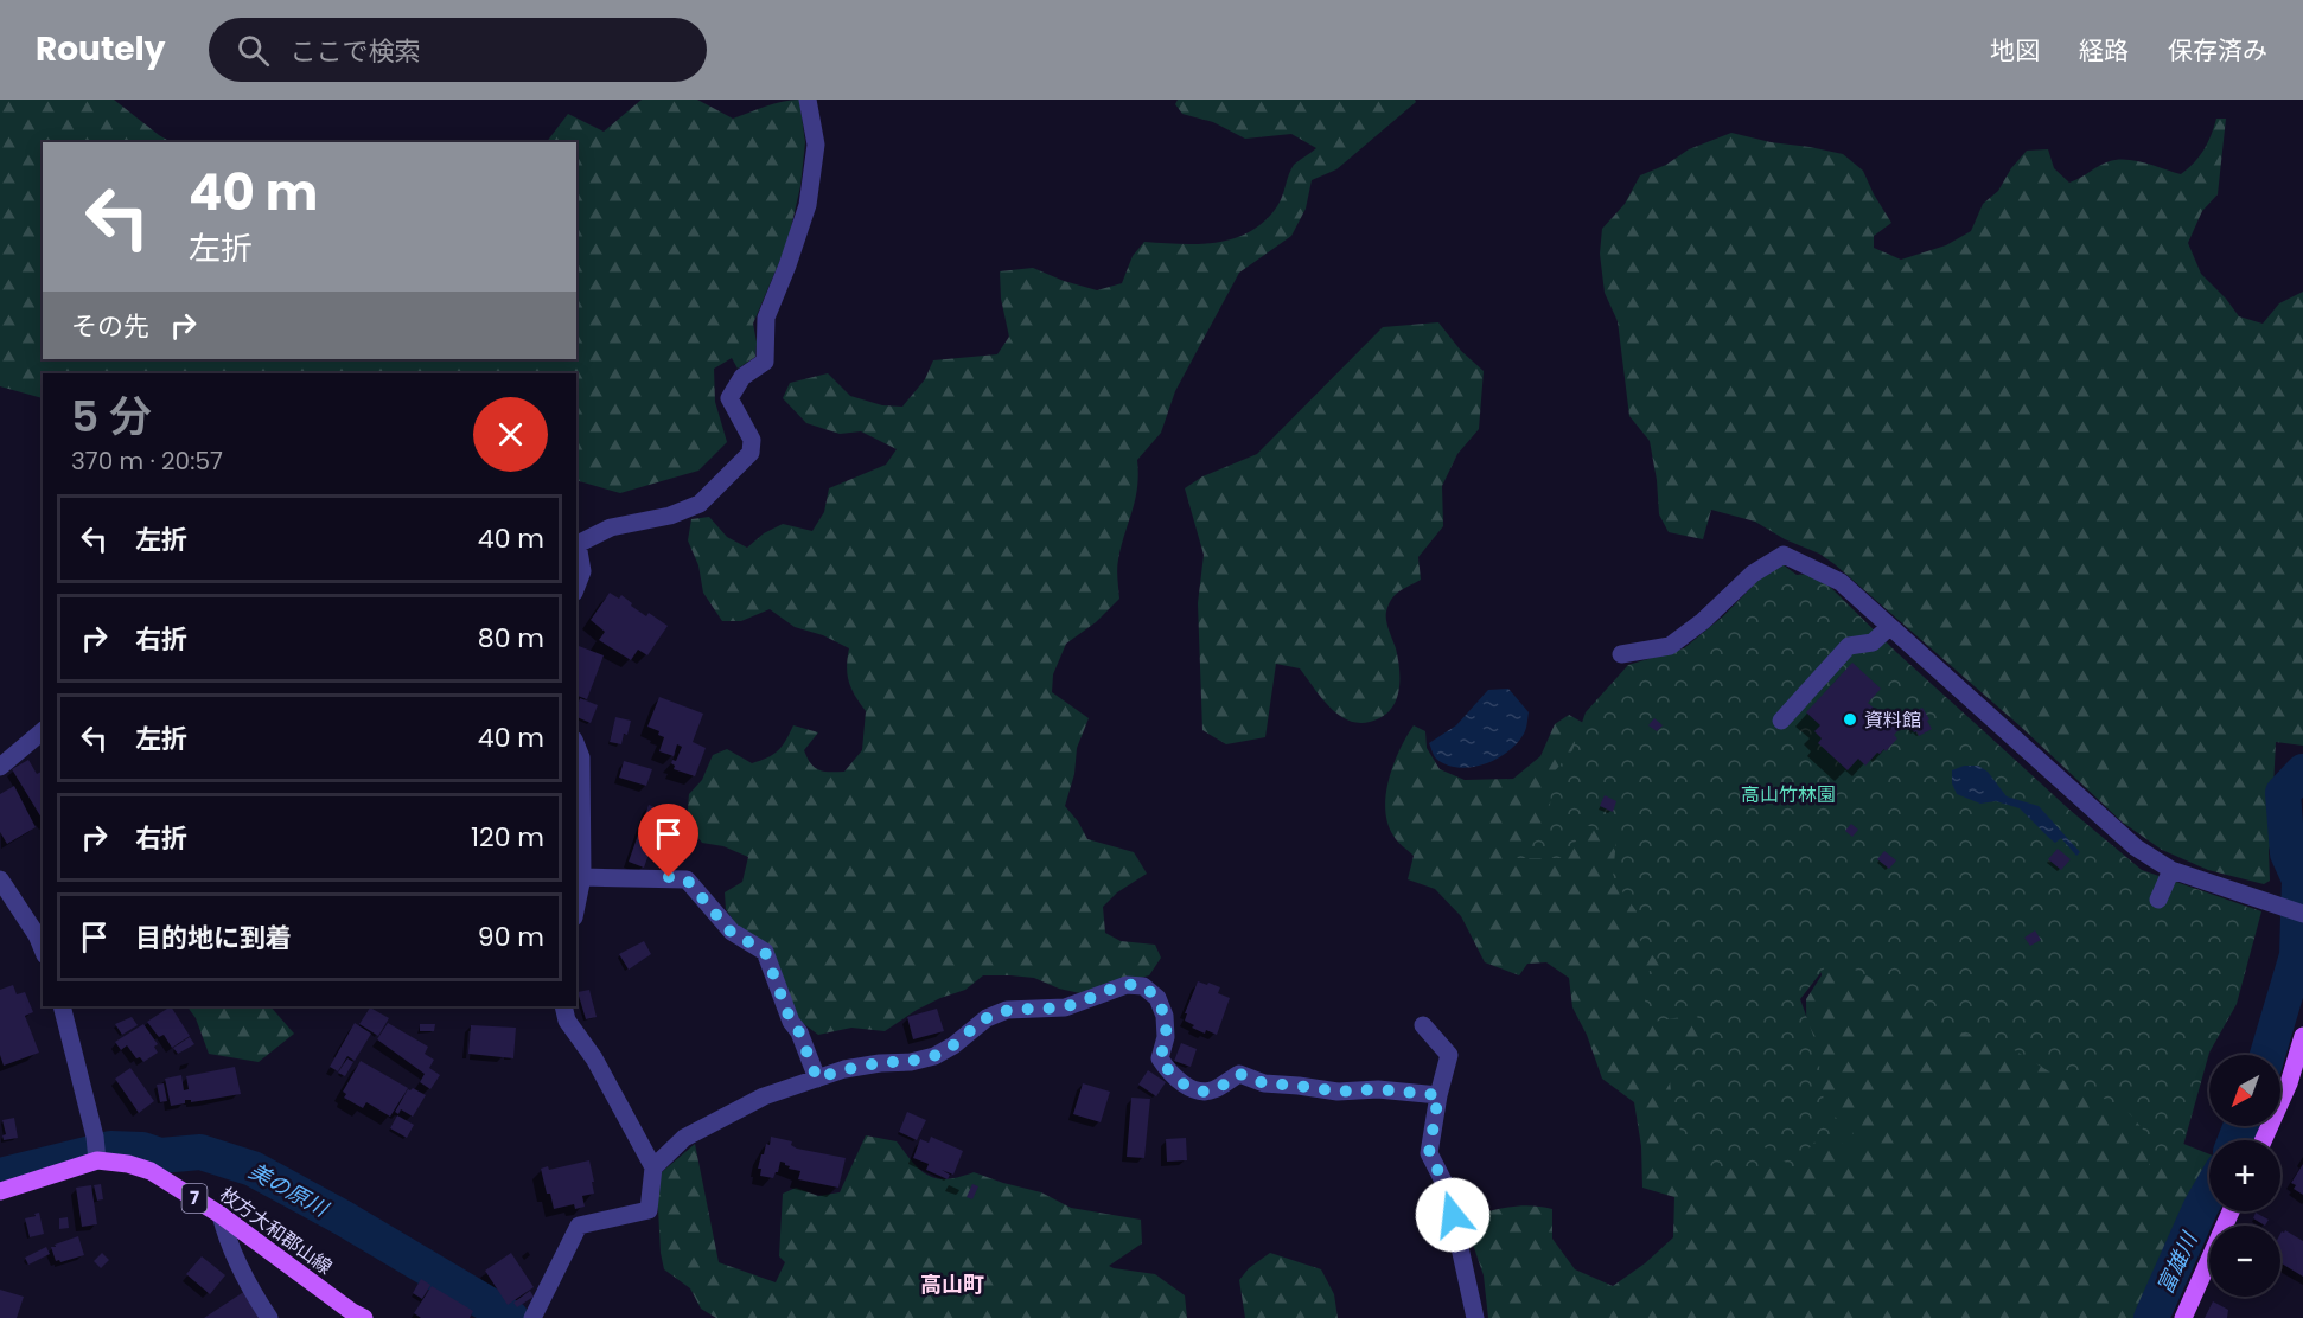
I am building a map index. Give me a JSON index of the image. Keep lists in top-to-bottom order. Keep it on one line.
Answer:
{"streets":{"main road":["7","枚方大和郡山線"]},"districts":["高山町"],"water":["美の原川","富雄川"],"parks":["高山竹林園"],"places":["資料館"],"north":"bottom left","page":{"header":"Routely","search":"ここで検索","nav":["地図","経路","保存済み"],"turn":["40 m","左折"],"then":"その先","heading":["5 分","370 m · 20:57"],"list":[{"name":"左折","value":"40 m"},{"name":"右折","value":"80 m"},{"name":"左折","value":"40 m"},{"name":"右折","value":"120 m"},{"name":"目的地に到着","value":"90 m"}],"map_buttons":["+","−"]}}
